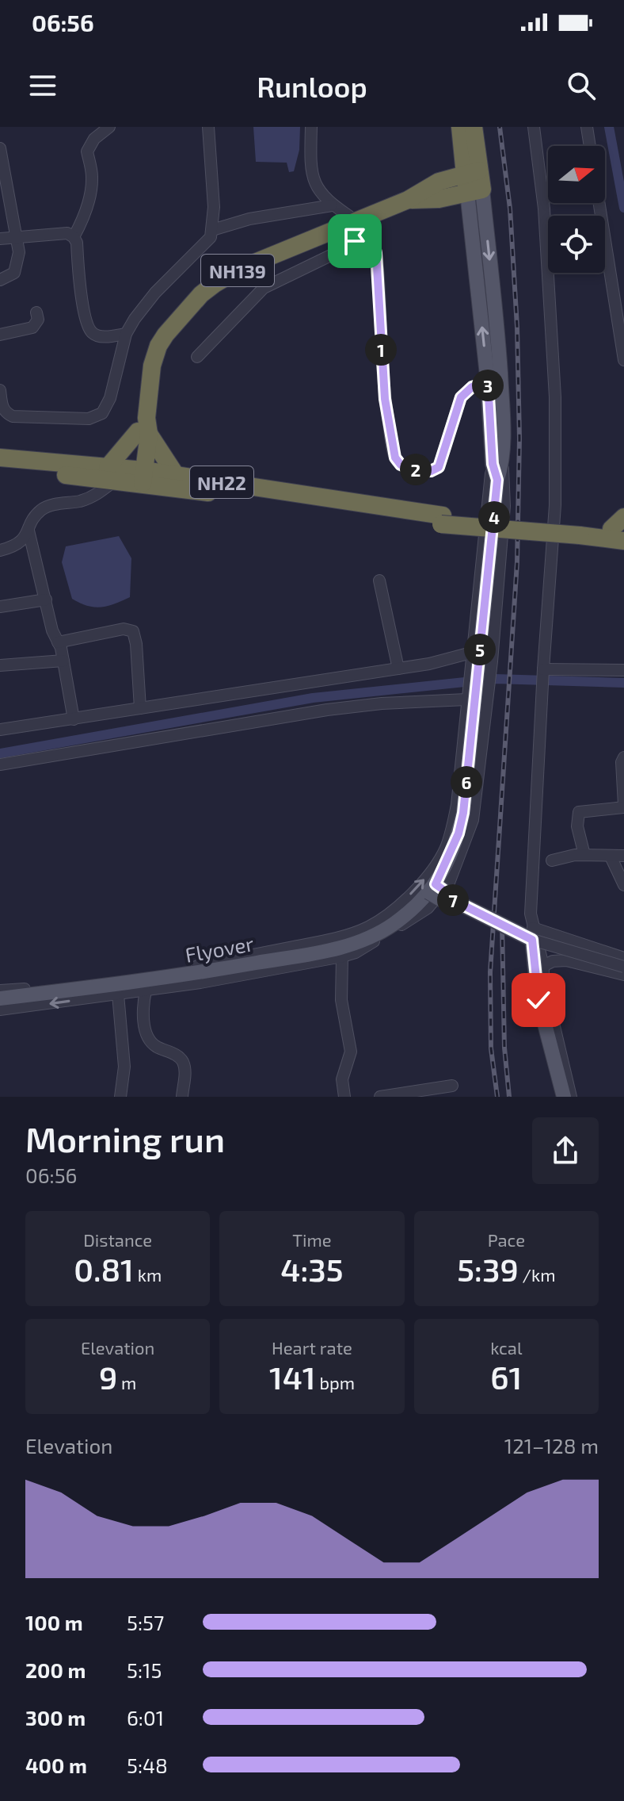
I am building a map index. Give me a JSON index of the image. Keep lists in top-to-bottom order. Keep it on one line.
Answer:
{"streets":{"highway":["NH139","NH22"],"main road":["Flyover"]},"crossings":[["NH139","NH22"]],"north":"right","page":{"status":"06:56","header":"Runloop","pins":["1","3","2","4","5","6","7"],"heading":["Morning run","06:56"],"stats":[["Distance","0.81 km"],["Time","4:35"],["Pace","5:39 /km"],["Elevation","9 m"],["Heart rate","141 bpm"],["kcal","61"]],"chart":["Elevation","121–128 m"],"list":[{"name":"100 m","note":"5:57"},{"name":"200 m","note":"5:15"},{"name":"300 m","note":"6:01"},{"name":"400 m","note":"5:48"}]}}
